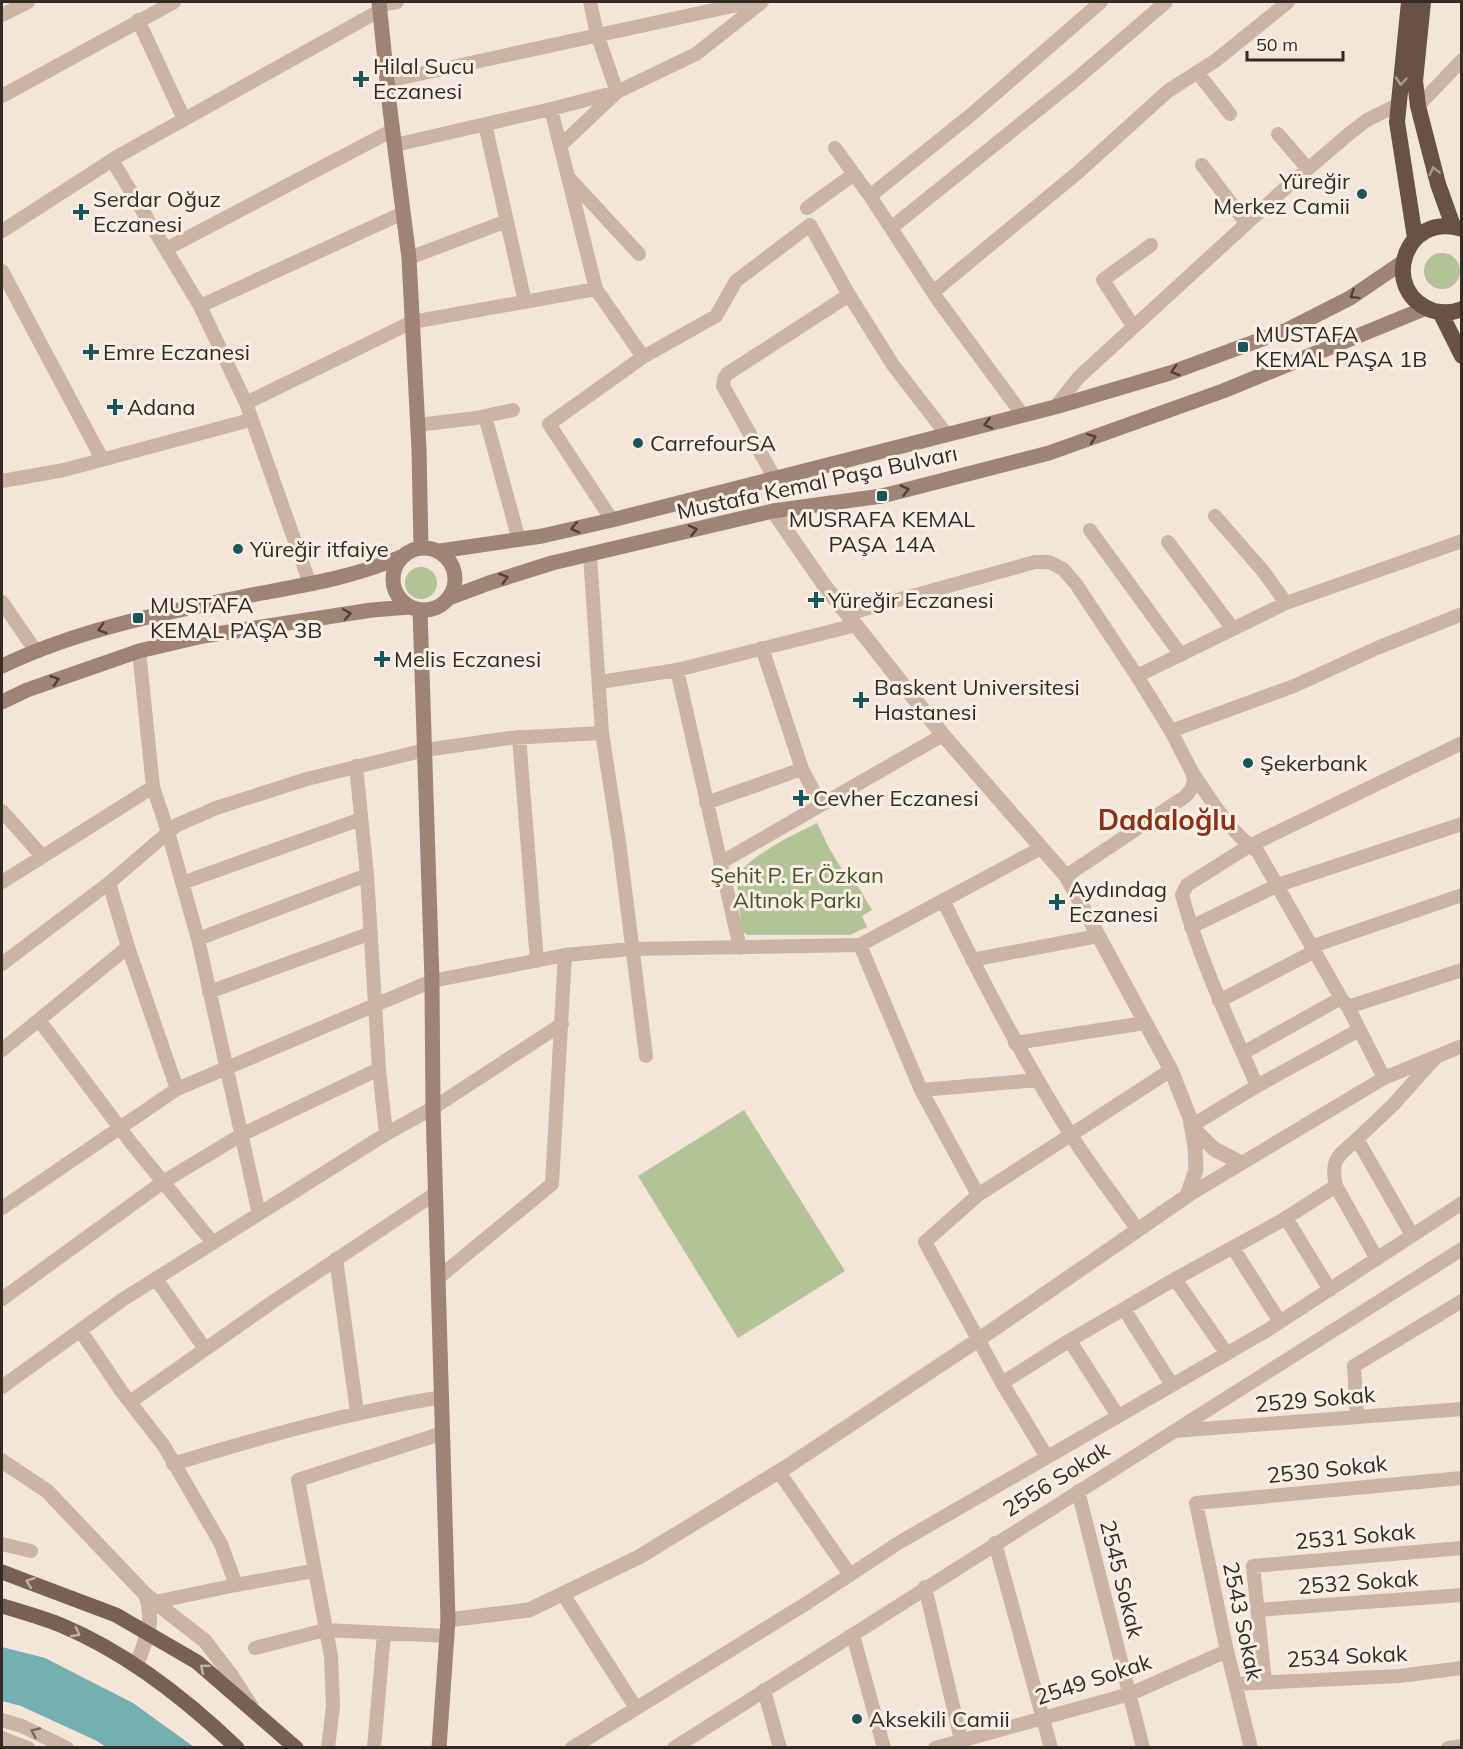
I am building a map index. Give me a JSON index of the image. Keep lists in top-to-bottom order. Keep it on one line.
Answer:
{"streets":{"main road":["Mustafa Kemal Paşa Bulvarı"],"street":["2529 Sokak","2530 Sokak","2556 Sokak","2531 Sokak","2545 Sokak","2532 Sokak","2543 Sokak","2534 Sokak","2549 Sokak"]},"crossings":[["2529 Sokak","2556 Sokak"],["2530 Sokak","2543 Sokak"],["2556 Sokak","2545 Sokak"],["2531 Sokak","2532 Sokak"],["2545 Sokak","2549 Sokak"],["2543 Sokak","2534 Sokak"],["2543 Sokak","2549 Sokak"]],"districts":["Dadaloğlu"],"parks":["Şehit P. Er Özkan Altınok Parkı"],"places":{"health":["Hilal Sucu Eczanesi","Serdar Oğuz Eczanesi","Emre Eczanesi","Adana","Yüreğir Eczanesi","Melis Eczanesi","Baskent Universitesi Hastanesi","Cevher Eczanesi","Aydındag Eczanesi"],"other":["Yüreğir Merkez Camii","CarrefourSA","Yüreğir itfaiye","Şekerbank","Aksekili Camii"],"transit":["MUSTAFA KEMAL PAŞA 1B","MUSRAFA KEMAL PAŞA 14A","MUSTAFA KEMAL PAŞA 3B"]},"scale_bar":"50 m"}
